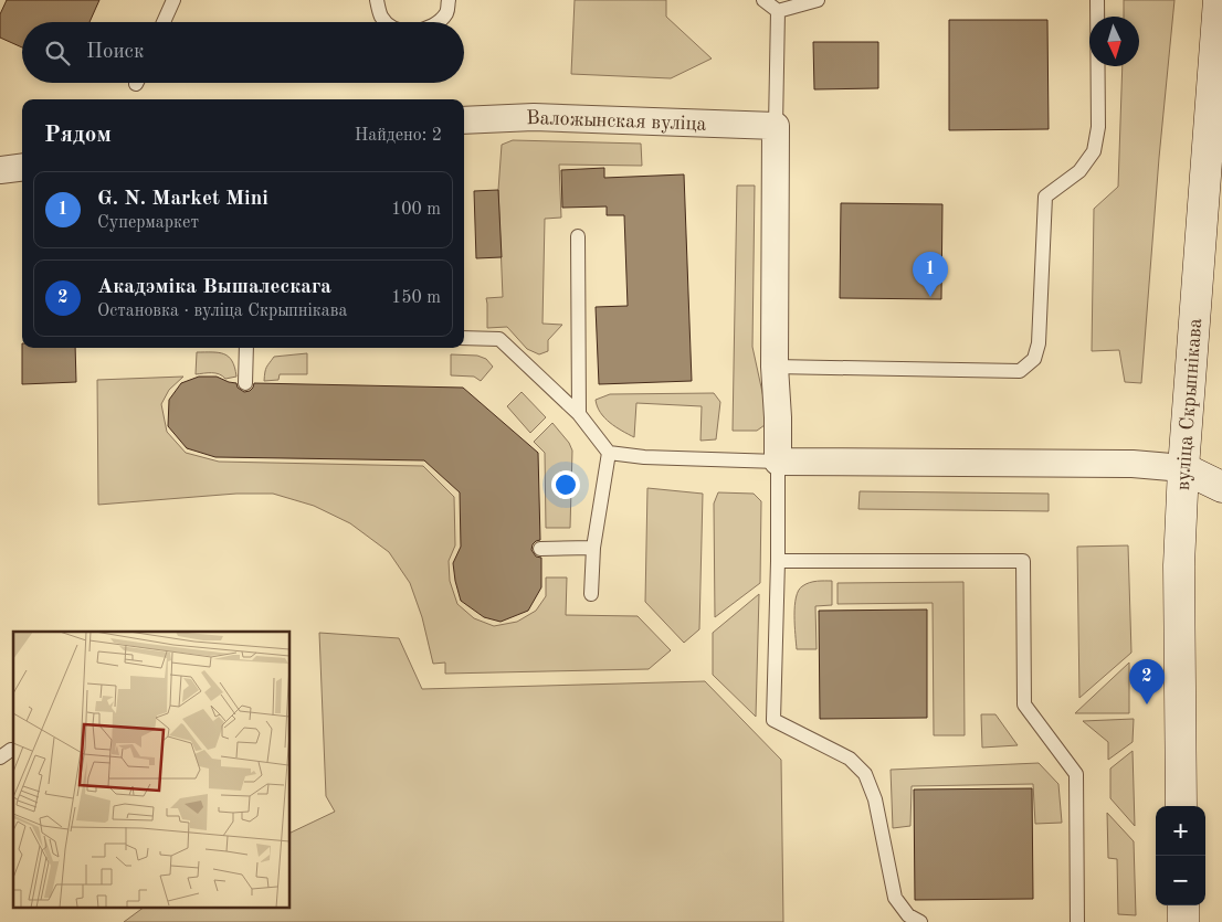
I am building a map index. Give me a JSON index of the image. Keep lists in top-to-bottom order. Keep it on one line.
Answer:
{"streets":{"main road":["вуліца Скрыпнікава"],"street":["Валожынская вуліца"]},"north":"bottom","page":{"search":"Поиск","heading":["Рядом","Найдено: 2"],"list":[{"mark":"1","name":"G. N. Market Mini","note":"Супермаркет","value":"100 m"},{"mark":"2","name":"Акадэміка Вышалескага","note":"Остановка · вуліца Скрыпнікава","value":"150 m"}],"pins":["1","2"],"map_buttons":["+","−"]}}
